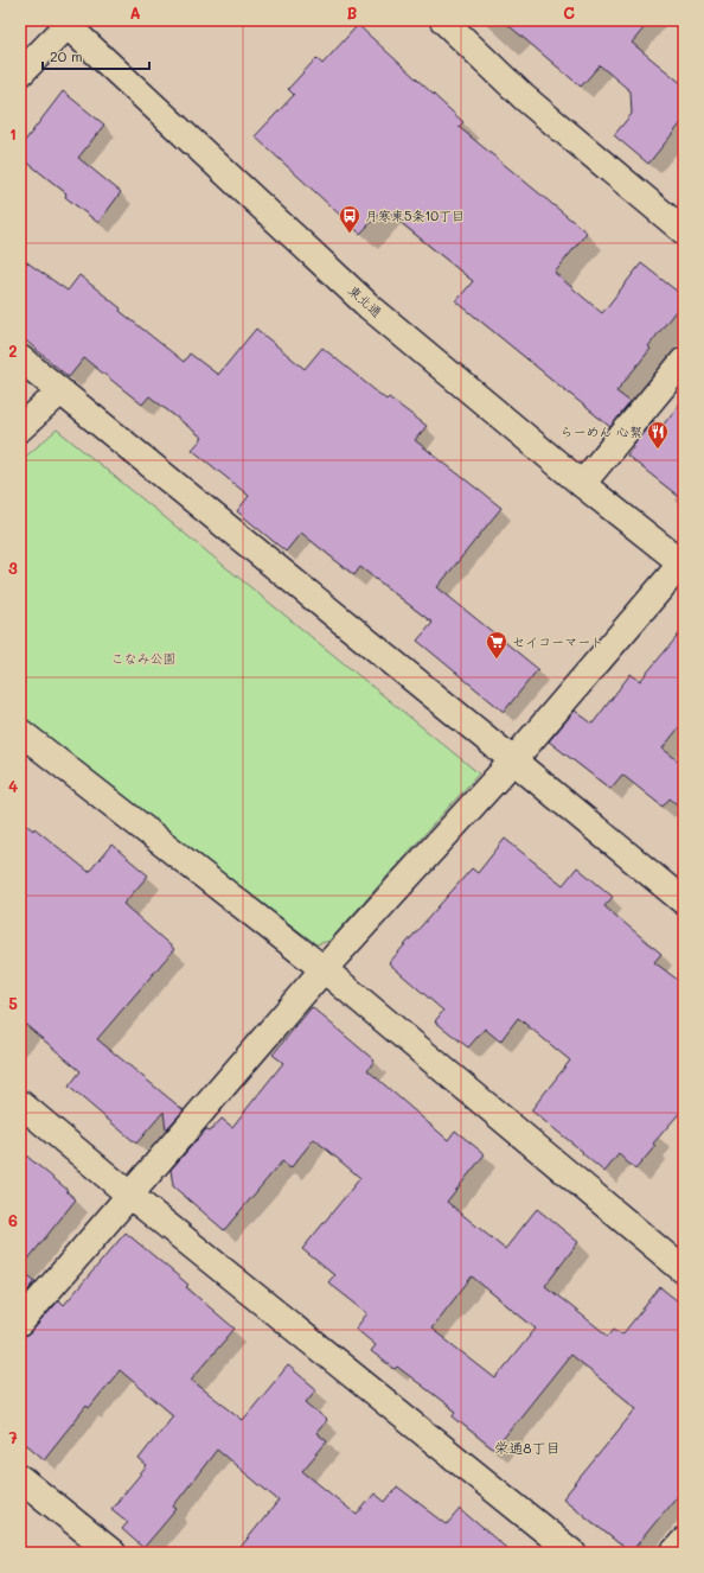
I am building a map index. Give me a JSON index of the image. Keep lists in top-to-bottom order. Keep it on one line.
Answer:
{"streets":{"street":["東北通"]},"districts":["栄通8丁目"],"parks":["こなみ公園"],"places":{"bus stop":["月寒東5条10丁目"],"restaurant":["らーめん 心繋"],"supermarket":["セイコーマート"]},"scale_bar":"20 m","grid":{"columns":["A","B","C"],"rows":["1","2","3","4","5","6","7"]}}
